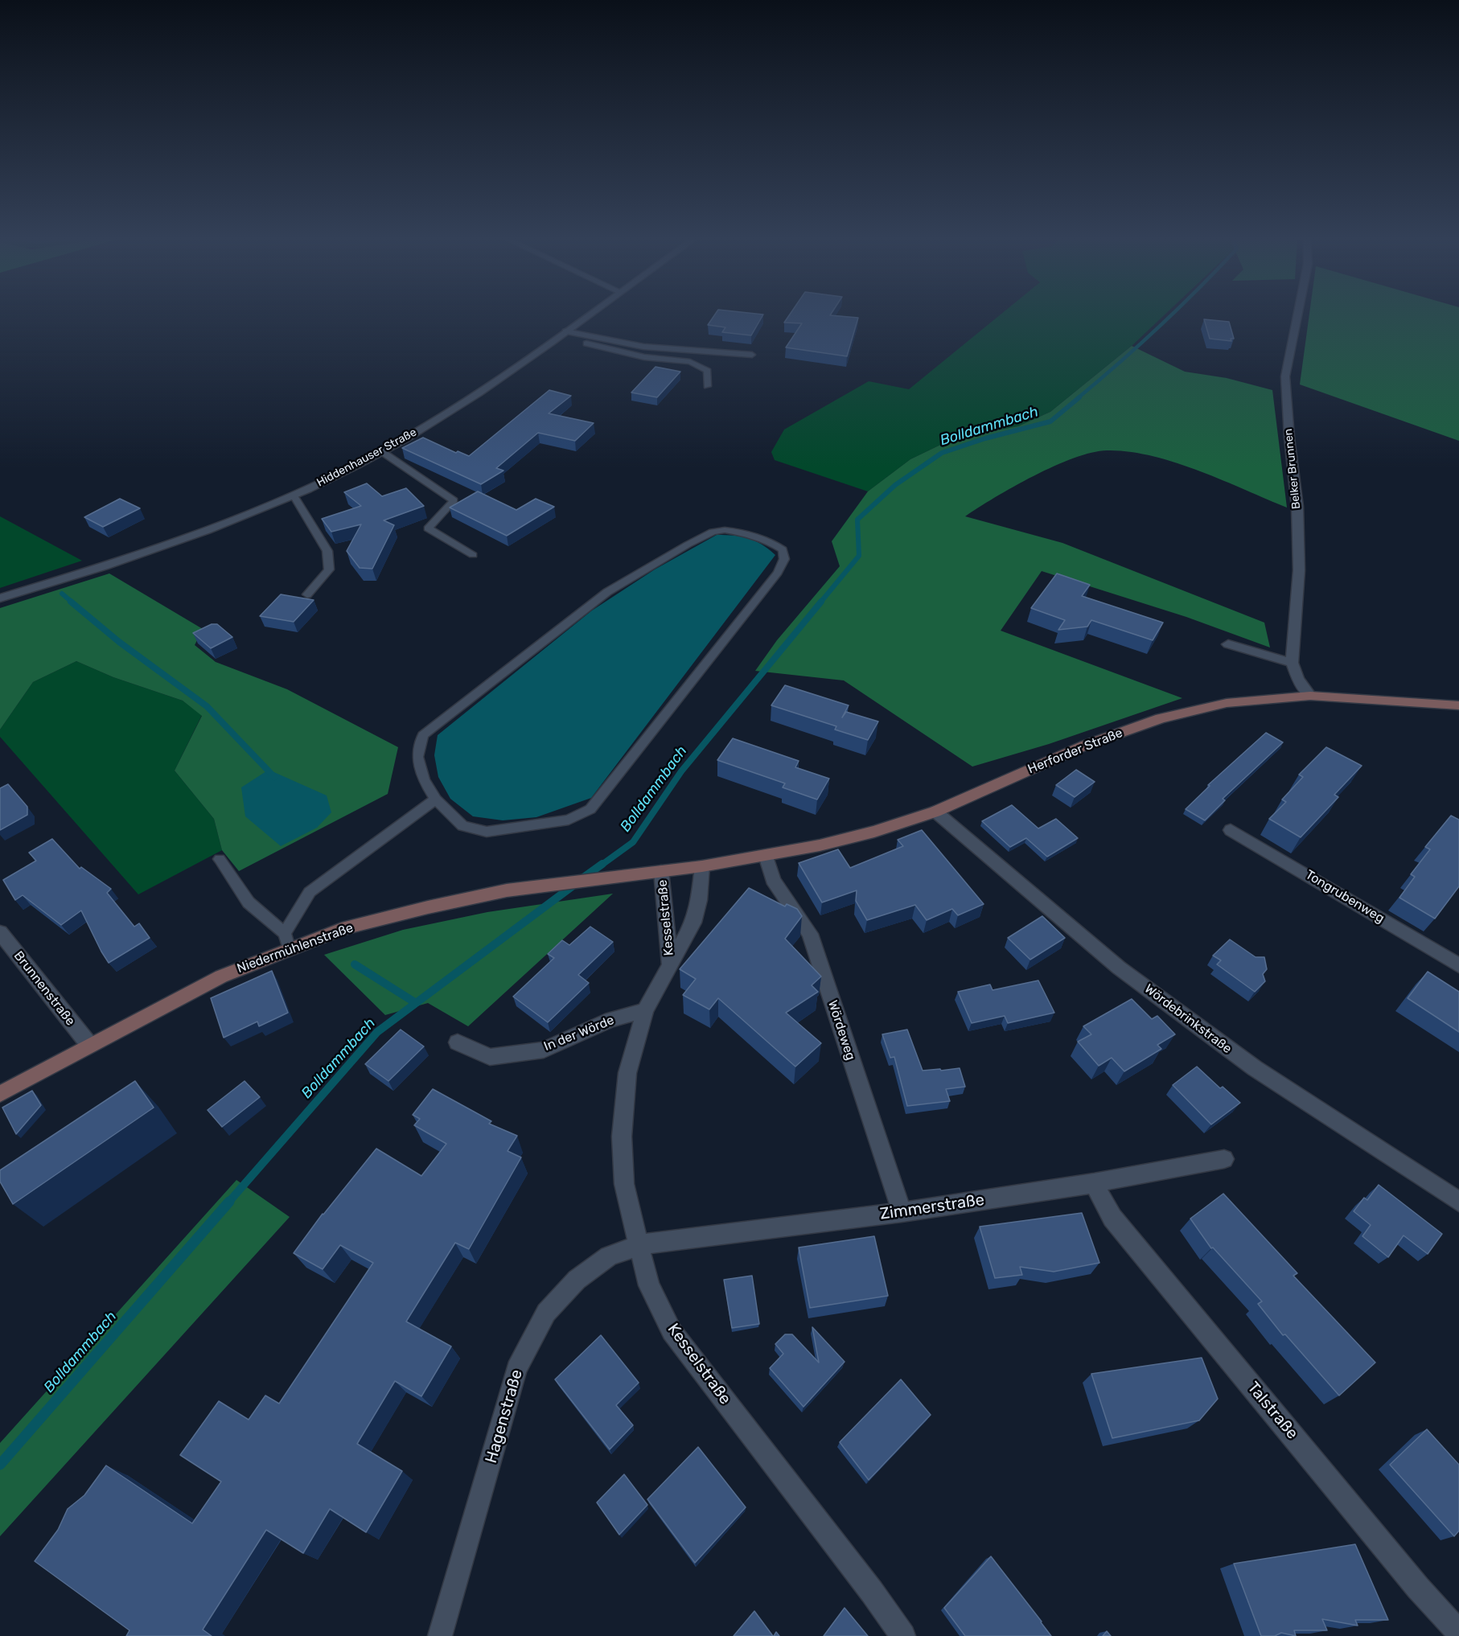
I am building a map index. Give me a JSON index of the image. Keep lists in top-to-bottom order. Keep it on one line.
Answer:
{"streets":{"main road":["Herforder Straße","Niedermühlenstraße"],"street":["Hiddenhauser Straße","Belker Brunnen","Tongrubenweg","Kesselstraße","Brunnenstraße","Wördebrinkstraße","Wördeweg","In der Wörde","Zimmerstraße","Talstraße","Hagenstraße"]},"crossings":[["Herforder Straße","Kesselstraße"],["Herforder Straße","Niedermühlenstraße"],["Herforder Straße","Wördebrinkstraße"],["Herforder Straße","Wördeweg"],["Kesselstraße","Niedermühlenstraße"],["Kesselstraße","In der Wörde"],["Kesselstraße","Zimmerstraße"],["Kesselstraße","Hagenstraße"],["Niedermühlenstraße","Brunnenstraße"],["Wördeweg","Zimmerstraße"],["Zimmerstraße","Talstraße"],["Zimmerstraße","Hagenstraße"]],"water":["Bolldammbach"]}
